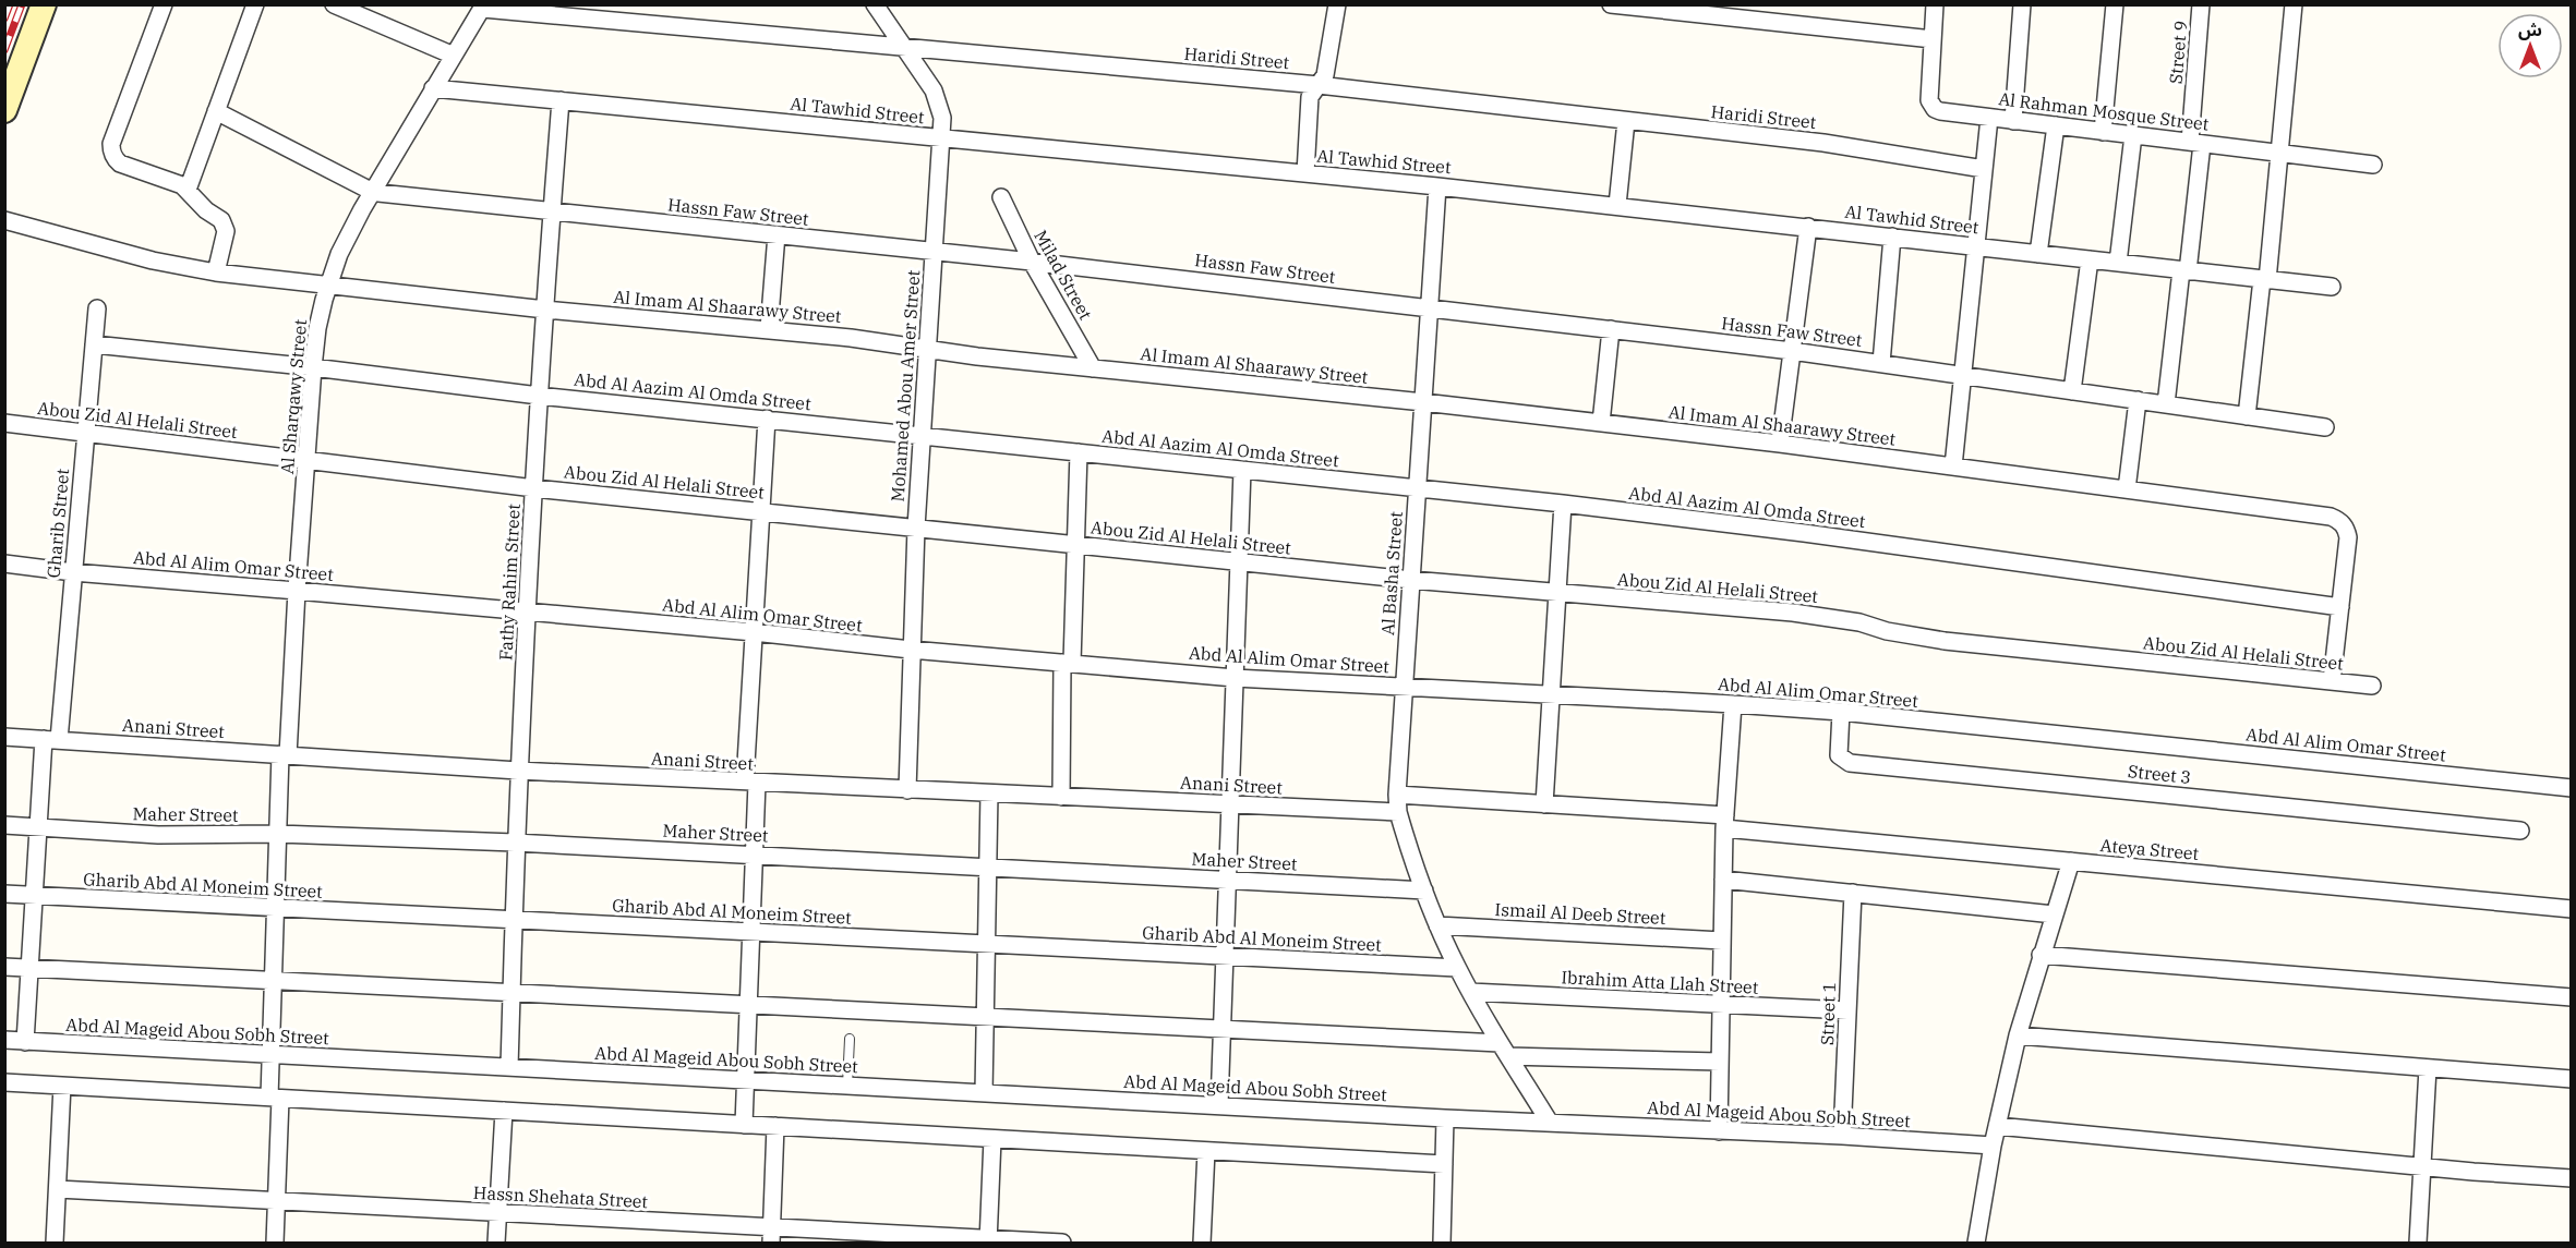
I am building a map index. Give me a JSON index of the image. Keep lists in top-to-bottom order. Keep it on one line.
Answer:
{"streets":{"street":["Street 9","Haridi Street","Al Tawhid Street","Al Rahman Mosque Street","Hassn Faw Street","Milad Street","Al Imam Al Shaarawy Street","Mohamed Abou Amer Street","Abd Al Aazim Al Omda Street","Al Sharqawy Street","Abou Zid Al Helali Street","Gharib Street","Abd Al Alim Omar Street","Al Basha Street","Fathy Rahim Street","Anani Street","Street 3","Maher Street","Ateya Street","Gharib Abd Al Moneim Street","Ismail Al Deeb Street","Ibrahim Atta Llah Street","Street 1","Abd Al Mageid Abou Sobh Street","Hassn Shehata Street"]},"crossings":[["Street 9","Al Tawhid Street"],["Street 9","Al Rahman Mosque Street"],["Street 9","Hassn Faw Street"],["Haridi Street","Mohamed Abou Amer Street"],["Haridi Street","Al Sharqawy Street"],["Al Tawhid Street","Mohamed Abou Amer Street"],["Al Tawhid Street","Al Sharqawy Street"],["Al Tawhid Street","Al Basha Street"],["Al Tawhid Street","Fathy Rahim Street"],["Hassn Faw Street","Milad Street"],["Hassn Faw Street","Mohamed Abou Amer Street"],["Hassn Faw Street","Al Sharqawy Street"],["Hassn Faw Street","Al Basha Street"],["Hassn Faw Street","Fathy Rahim Street"],["Milad Street","Al Imam Al Shaarawy Street"],["Al Imam Al Shaarawy Street","Mohamed Abou Amer Street"],["Al Imam Al Shaarawy Street","Abd Al Aazim Al Omda Street"],["Al Imam Al Shaarawy Street","Al Sharqawy Street"],["Al Imam Al Shaarawy Street","Abou Zid Al Helali Street"],["Al Imam Al Shaarawy Street","Al Basha Street"],["Al Imam Al Shaarawy Street","Fathy Rahim Street"],["Mohamed Abou Amer Street","Abd Al Aazim Al Omda Street"],["Mohamed Abou Amer Street","Abou Zid Al Helali Street"],["Mohamed Abou Amer Street","Abd Al Alim Omar Street"],["Mohamed Abou Amer Street","Anani Street"],["Abd Al Aazim Al Omda Street","Al Sharqawy Street"],["Abd Al Aazim Al Omda Street","Gharib Street"],["Abd Al Aazim Al Omda Street","Al Basha Street"],["Abd Al Aazim Al Omda Street","Fathy Rahim Street"],["Al Sharqawy Street","Abou Zid Al Helali Street"],["Al Sharqawy Street","Abd Al Alim Omar Street"],["Al Sharqawy Street","Anani Street"],["Al Sharqawy Street","Maher Street"],["Al Sharqawy Street","Gharib Abd Al Moneim Street"],["Al Sharqawy Street","Abd Al Mageid Abou Sobh Street"],["Al Sharqawy Street","Hassn Shehata Street"],["Abou Zid Al Helali Street","Gharib Street"],["Abou Zid Al Helali Street","Al Basha Street"],["Abou Zid Al Helali Street","Fathy Rahim Street"],["Gharib Street","Abd Al Alim Omar Street"],["Gharib Street","Anani Street"],["Gharib Street","Maher Street"],["Gharib Street","Gharib Abd Al Moneim Street"],["Gharib Street","Abd Al Mageid Abou Sobh Street"],["Abd Al Alim Omar Street","Al Basha Street"],["Abd Al Alim Omar Street","Fathy Rahim Street"],["Abd Al Alim Omar Street","Street 3"],["Al Basha Street","Anani Street"],["Al Basha Street","Maher Street"],["Al Basha Street","Gharib Abd Al Moneim Street"],["Al Basha Street","Ismail Al Deeb Street"],["Al Basha Street","Ibrahim Atta Llah Street"],["Al Basha Street","Abd Al Mageid Abou Sobh Street"],["Fathy Rahim Street","Anani Street"],["Fathy Rahim Street","Maher Street"],["Fathy Rahim Street","Gharib Abd Al Moneim Street"],["Fathy Rahim Street","Abd Al Mageid Abou Sobh Street"],["Ibrahim Atta Llah Street","Street 1"],["Street 1","Abd Al Mageid Abou Sobh Street"]],"north":"top"}
